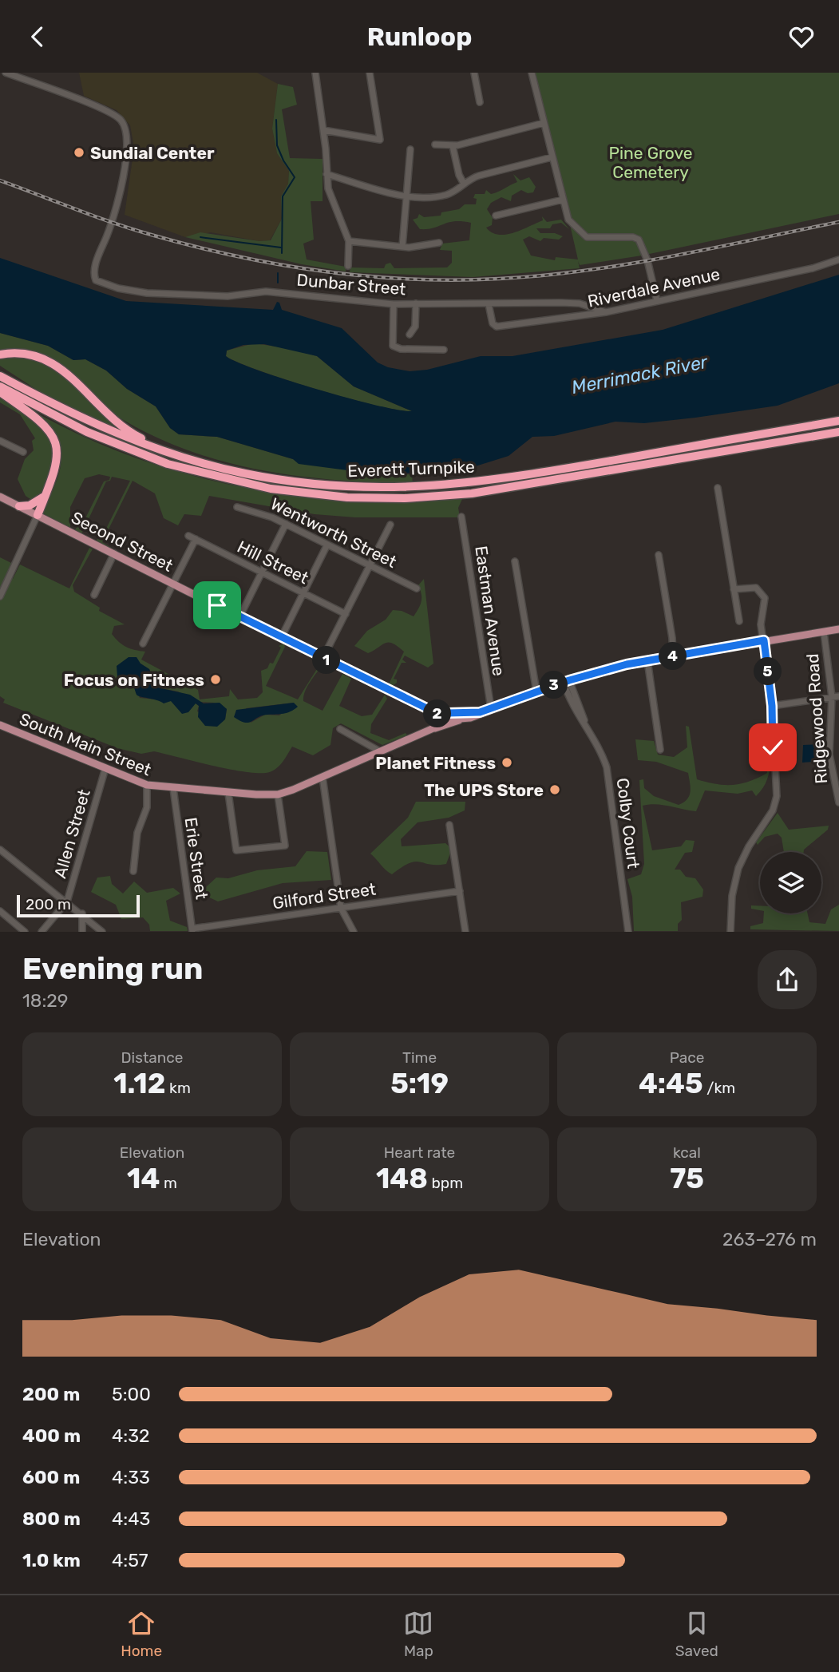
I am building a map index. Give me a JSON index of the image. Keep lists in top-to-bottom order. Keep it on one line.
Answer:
{"streets":{"highway":["Everett Turnpike"],"main road":["Second Street","South Main Street"],"street":["Dunbar Street","Riverdale Avenue","Wentworth Street","Hill Street","Eastman Avenue","Ridgewood Road","Colby Court","Allen Street","Erie Street","Gilford Street"]},"crossings":[["Dunbar Street","Riverdale Avenue"],["Second Street","South Main Street"],["Eastman Avenue","South Main Street"],["Ridgewood Road","South Main Street"],["South Main Street","Colby Court"],["South Main Street","Allen Street"],["South Main Street","Erie Street"],["Erie Street","Gilford Street"]],"water":["Merrimack River"],"parks":["Pine Grove Cemetery"],"places":["Sundial Center","Focus on Fitness","Planet Fitness","The UPS Store"],"scale_bar":"200 m","page":{"header":"Runloop","pins":["4","1","5","3","2"],"scale":"200 m","heading":["Evening run","18:29"],"stats":[["Distance","1.12 km"],["Time","5:19"],["Pace","4:45 /km"],["Elevation","14 m"],["Heart rate","148 bpm"],["kcal","75"]],"chart":["Elevation","263–276 m"],"list":[{"name":"200 m","note":"5:00"},{"name":"400 m","note":"4:32"},{"name":"600 m","note":"4:33"},{"name":"800 m","note":"4:43"},{"name":"1.0 km","note":"4:57"}],"tabs":["Home","Map","Saved"]}}
